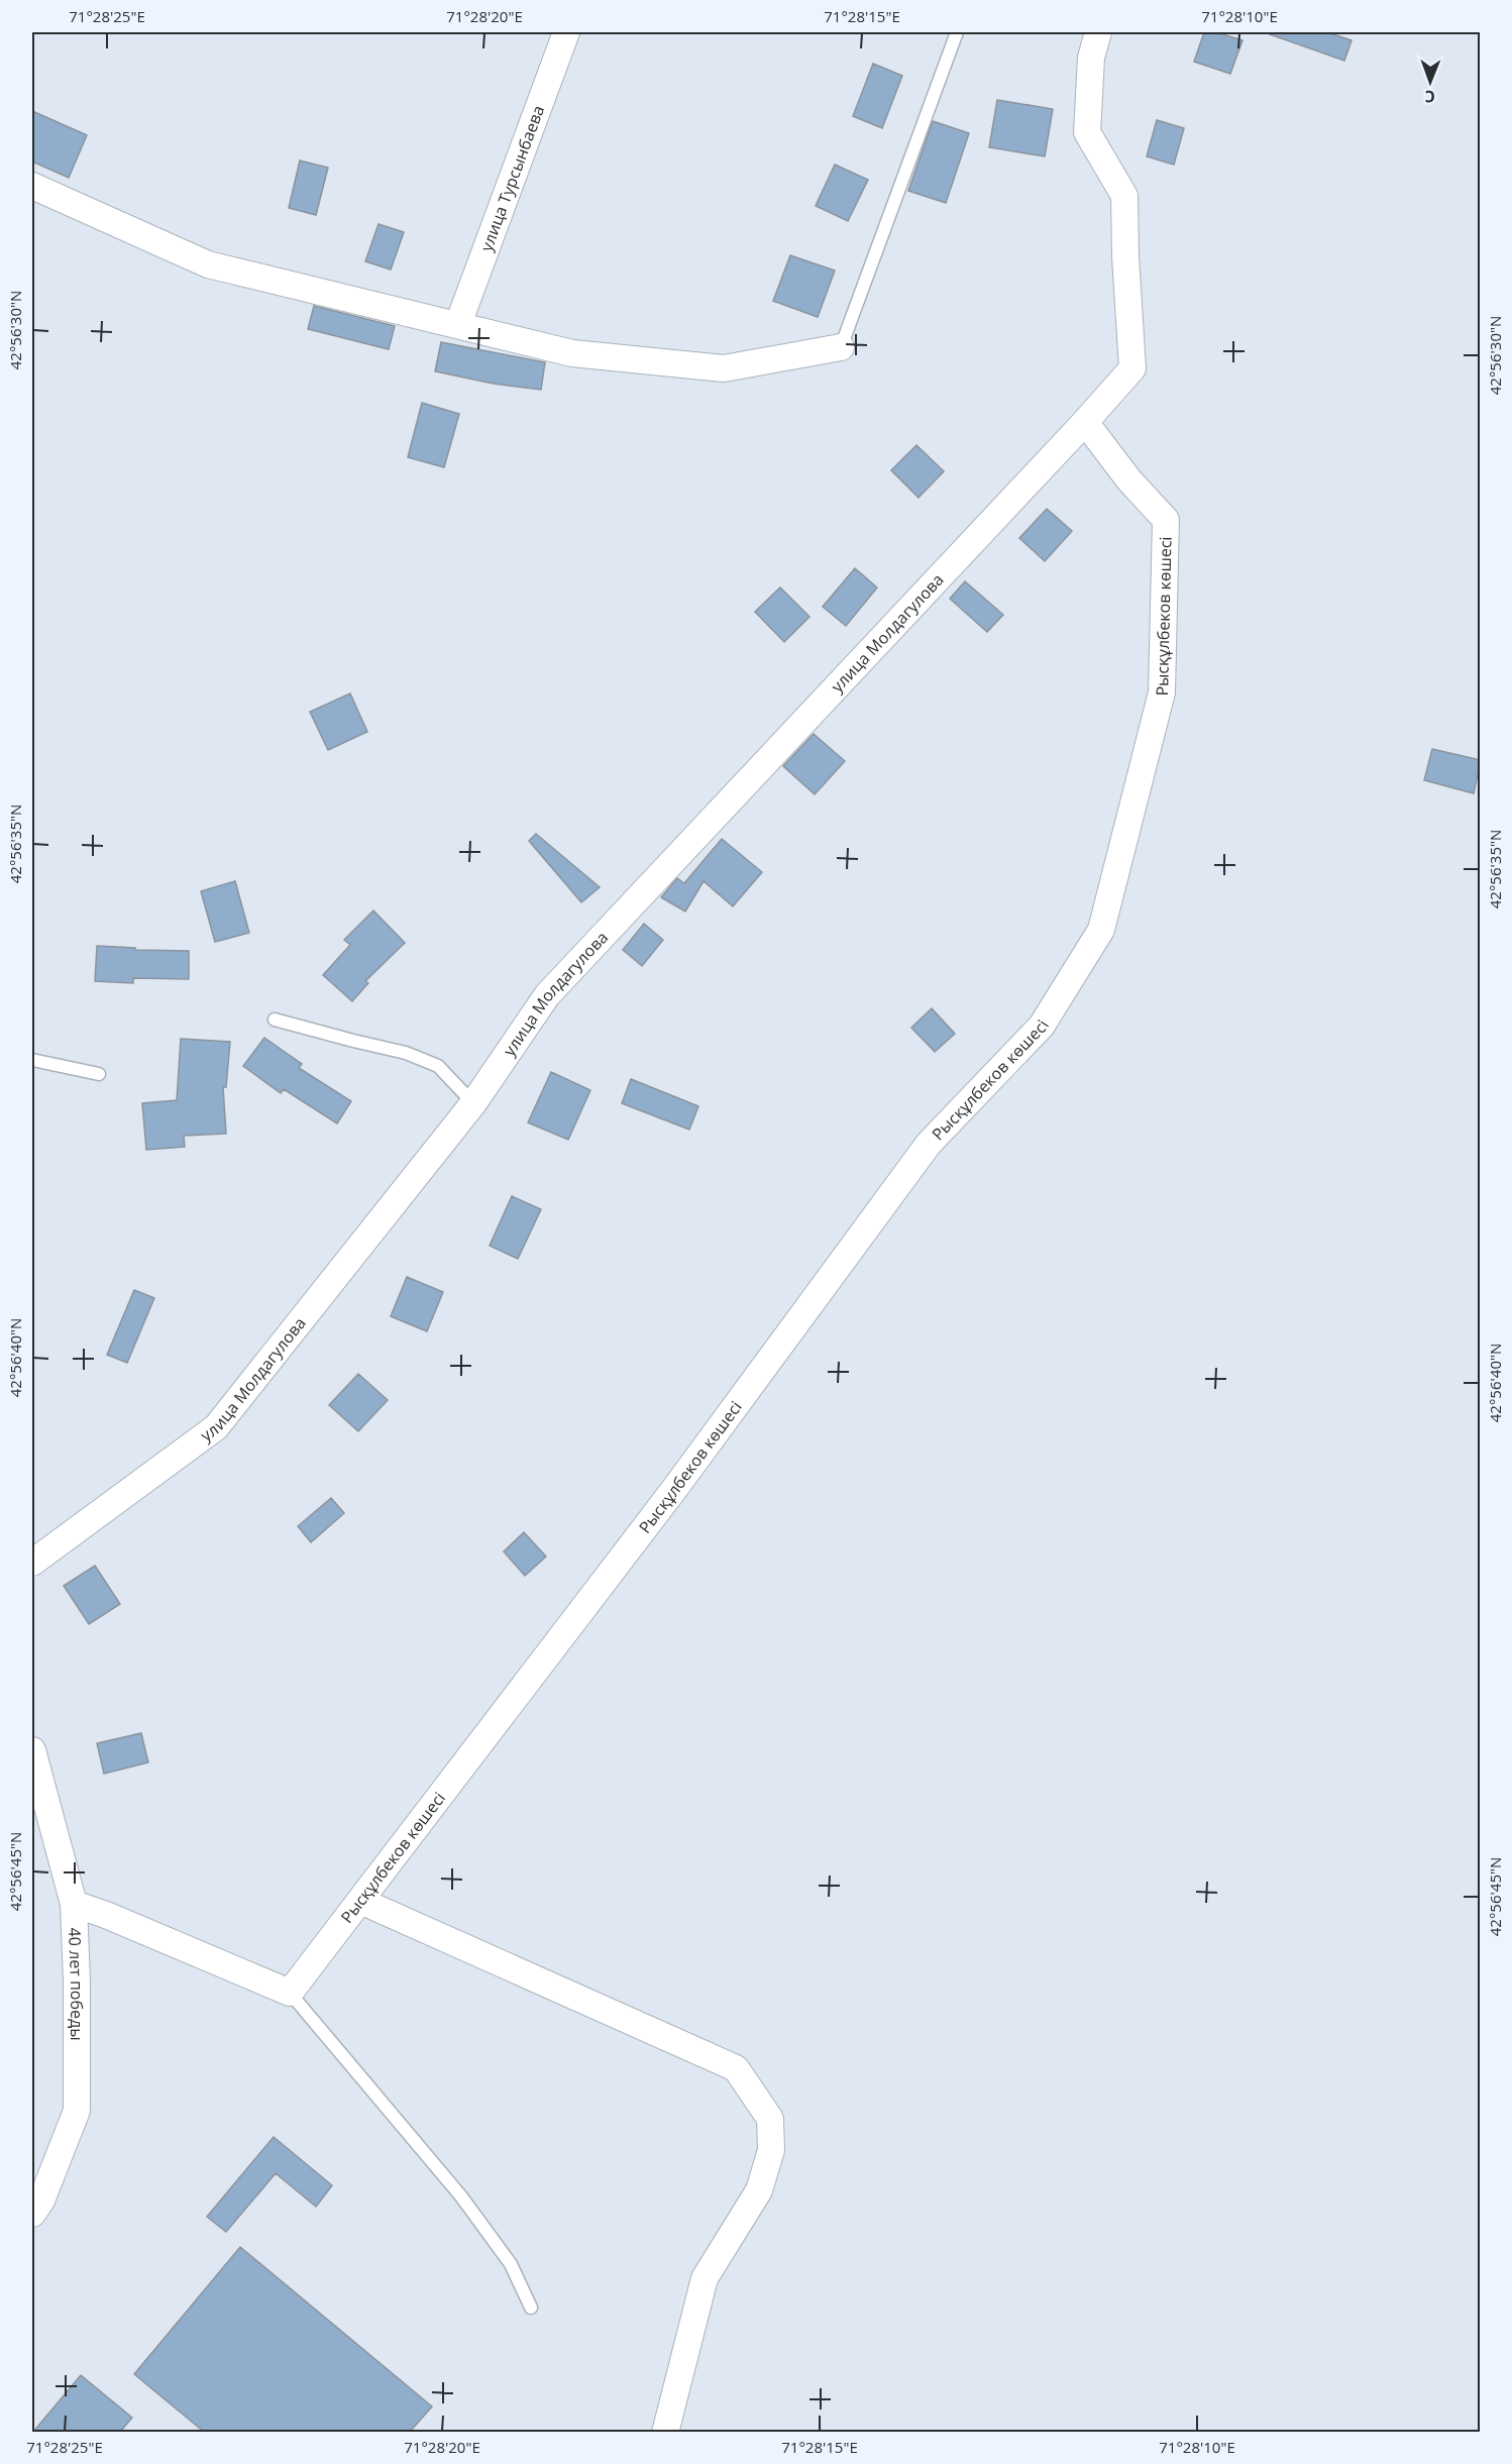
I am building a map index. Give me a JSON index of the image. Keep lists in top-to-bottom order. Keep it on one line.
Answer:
{"streets":{"street":["улица Турсынбаева","Рысқұлбеков көшесі","улица Молдагулова","40 лет победы"]},"crossings":[["Рысқұлбеков көшесі","улица Молдагулова"]],"north":"bottom","coordinates":["71°28'25\"E","71°28'20\"E","71°28'15\"E","71°28'10\"E","42°56'30\"N","42°56'35\"N","42°56'40\"N","42°56'45\"N"]}
